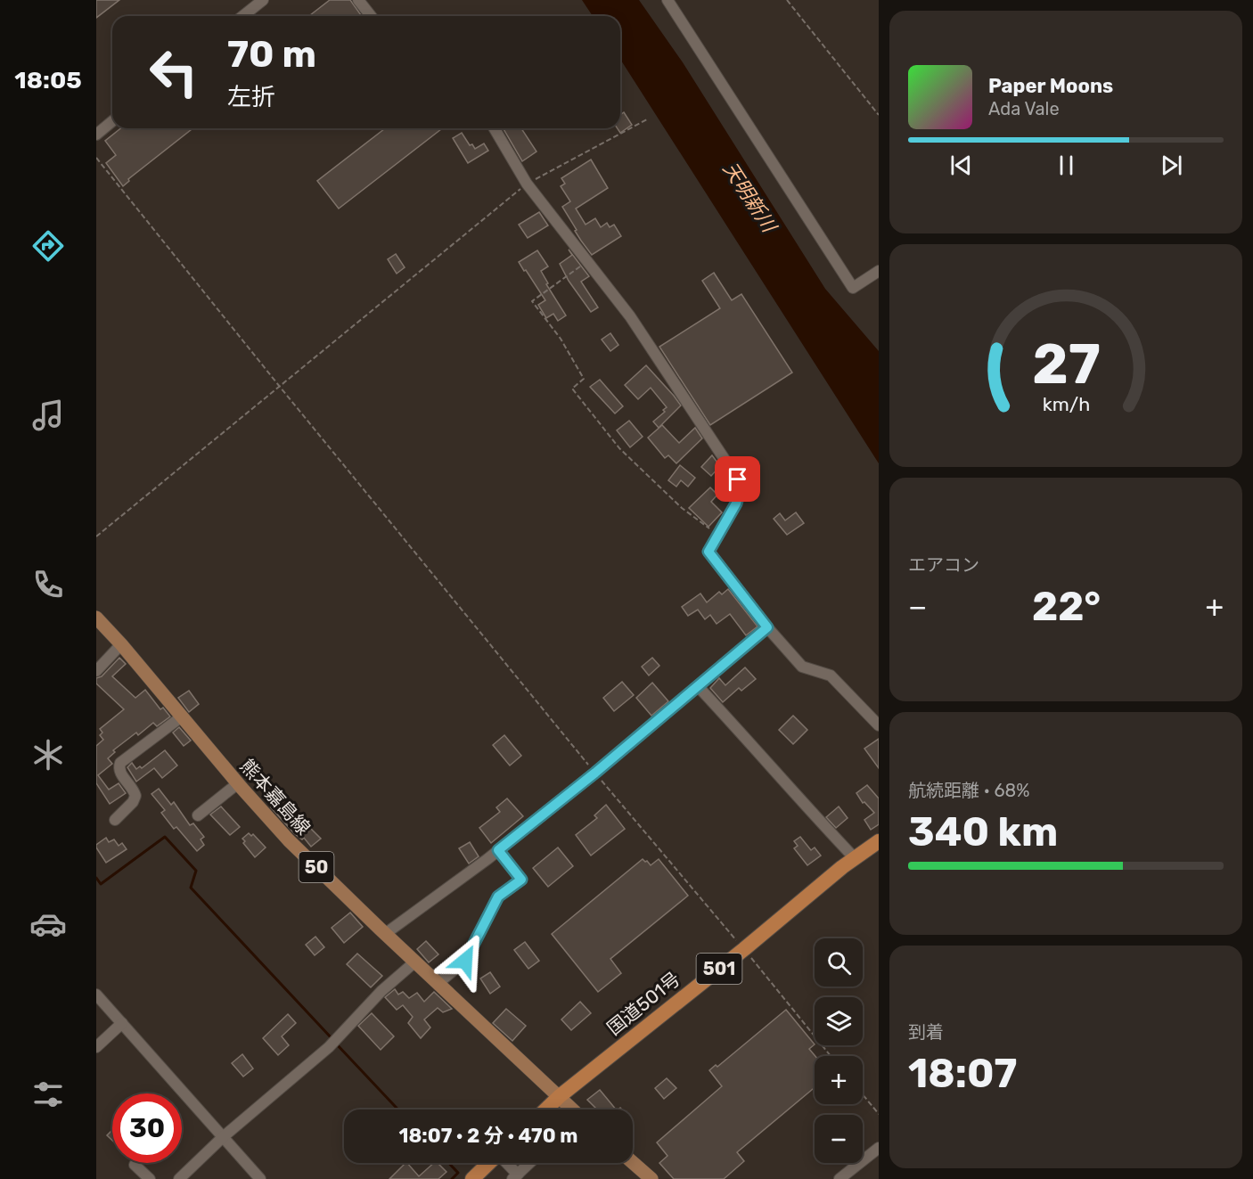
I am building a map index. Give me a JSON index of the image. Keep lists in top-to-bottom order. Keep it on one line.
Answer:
{"streets":{"highway":["501","国道501号"],"main road":["熊本嘉島線","50"]},"crossings":[["熊本嘉島線","国道501号"]],"water":["天明新川"],"page":{"tabs":"18:05","turn":["70 m","左折"],"song":["Paper Moons","Ada Vale"],"tile":["エアコン",["航続距離 · 68%","340 km"],["到着","18:07"]],"heat":["−","22°","+"],"map_buttons":["+","−"],"limit":"30","trip":"18:07 · 2 分 · 470 m","gauge":["27","km/h"]}}
